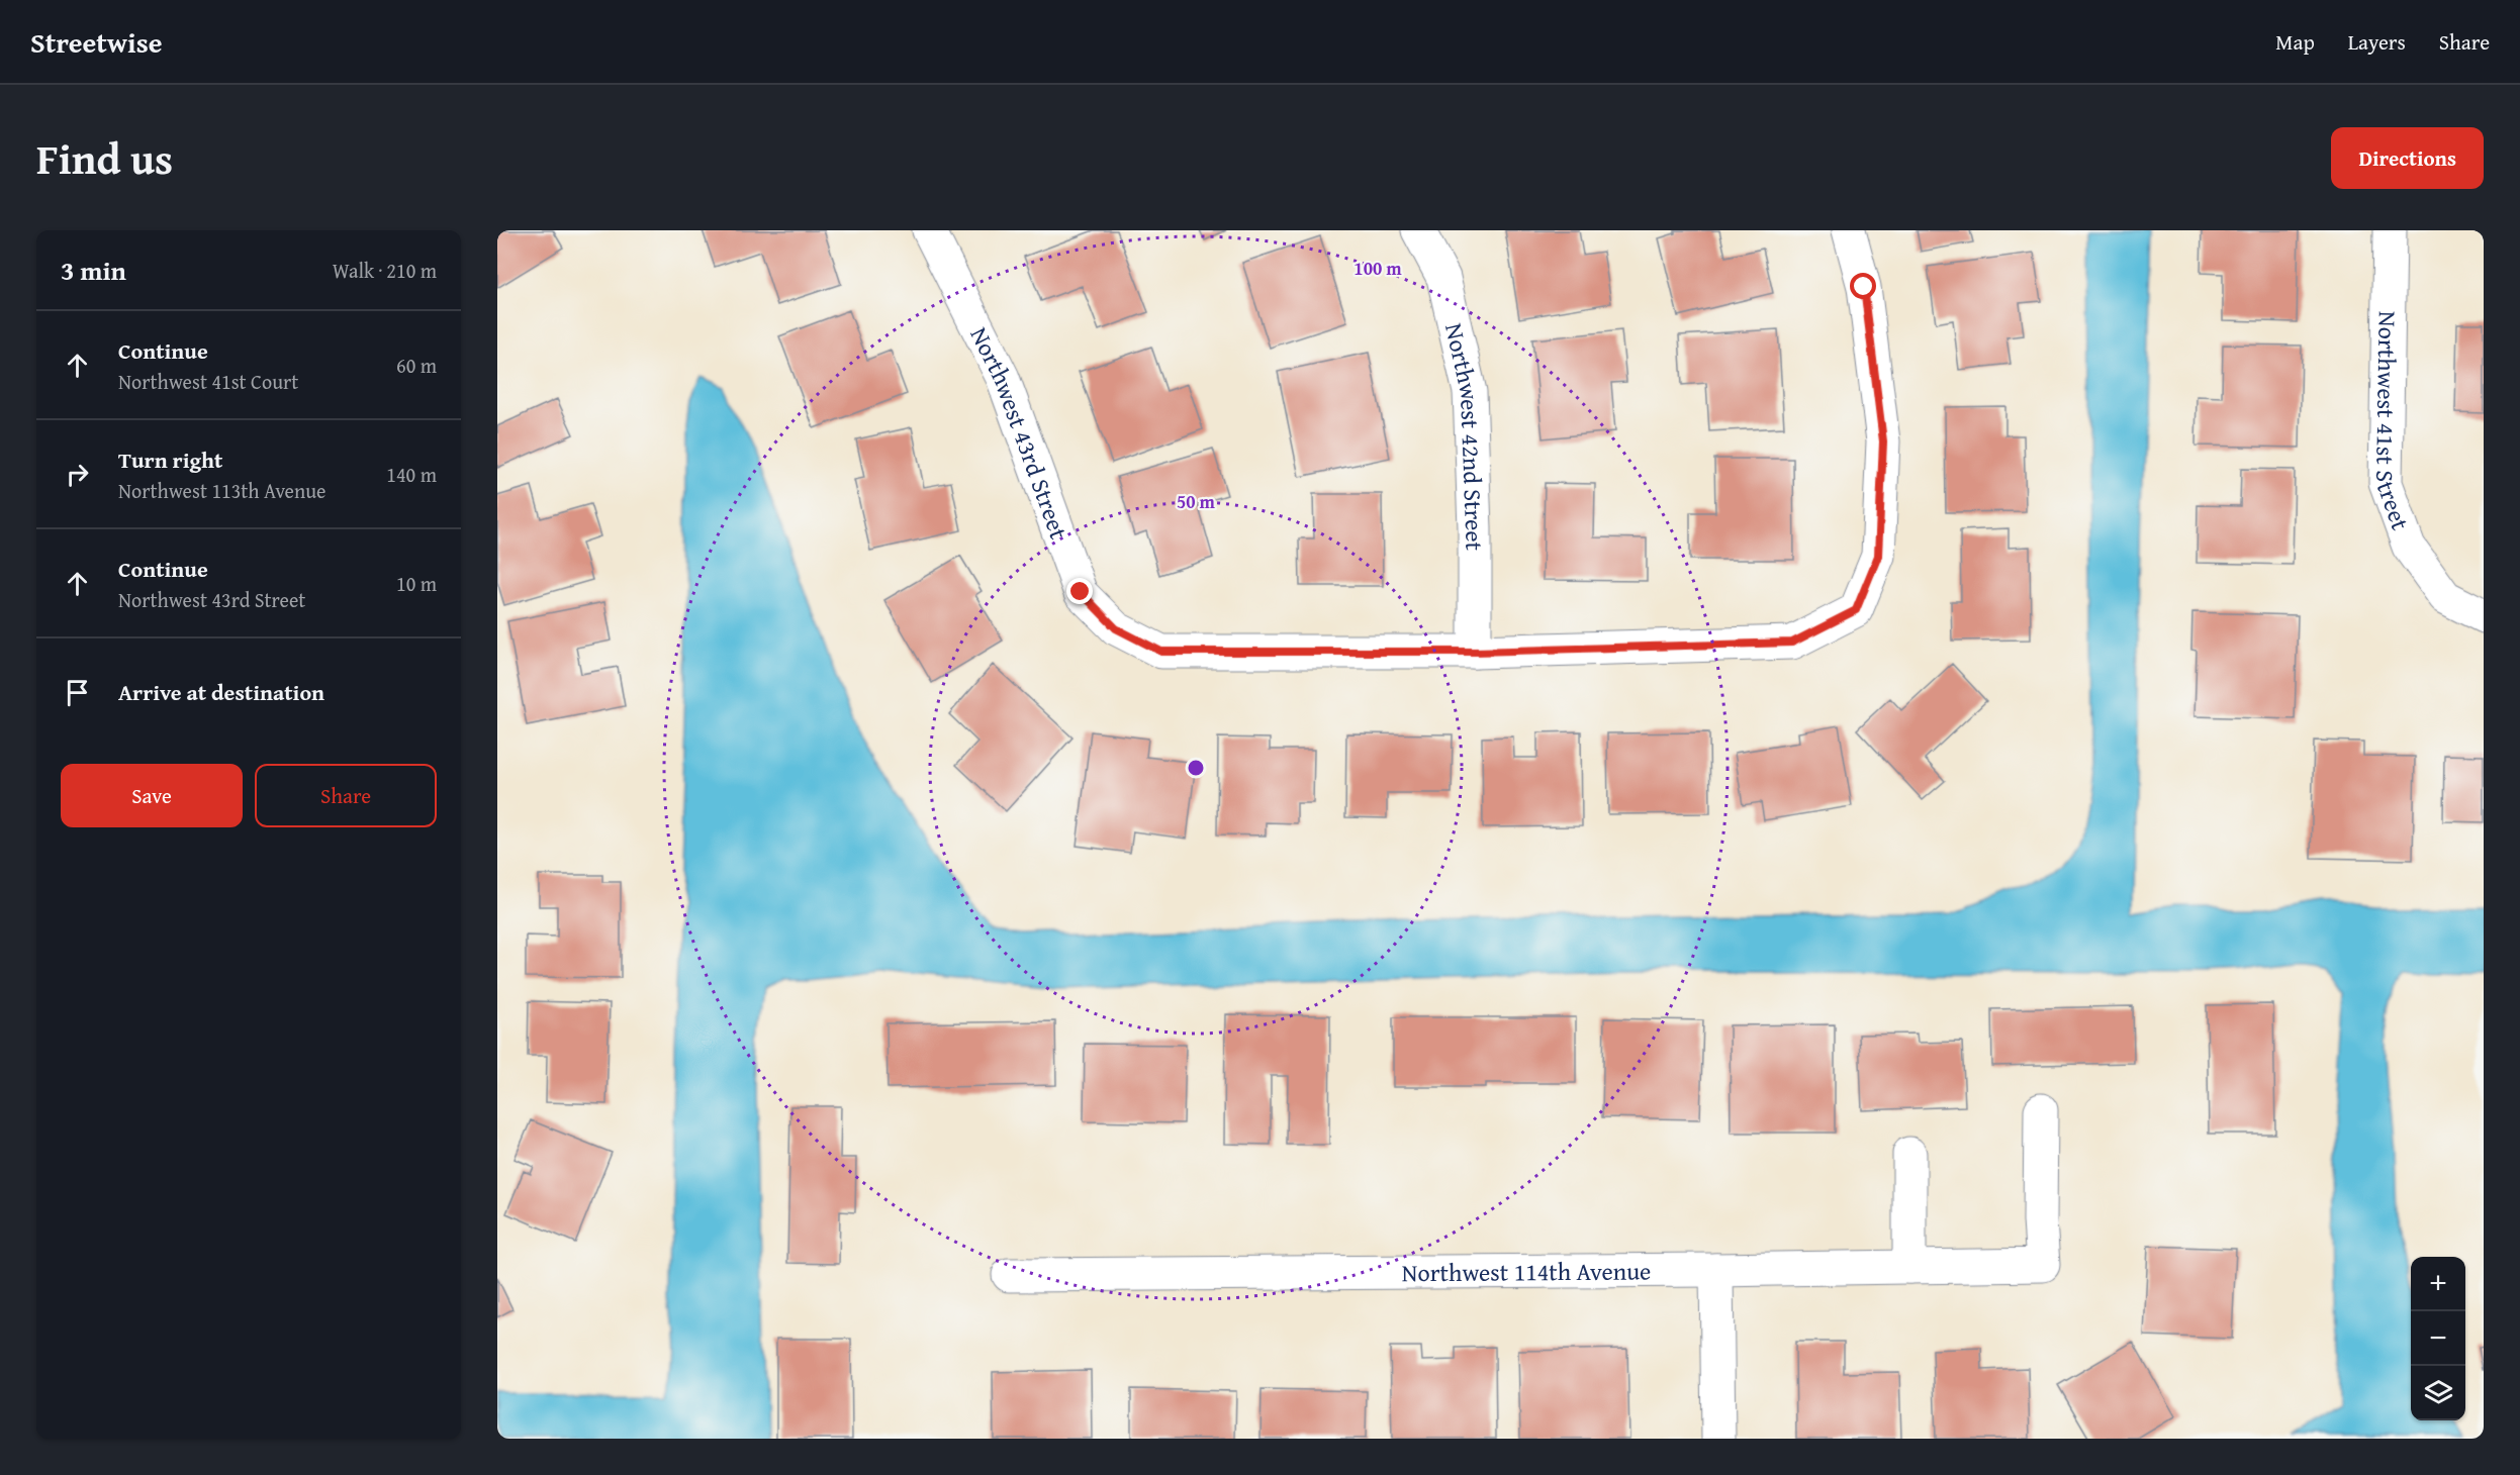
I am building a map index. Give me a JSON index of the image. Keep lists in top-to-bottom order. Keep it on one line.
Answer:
{"streets":{"street":["Northwest 41st Street","Northwest 43rd Street","Northwest 42nd Street","Northwest 114th Avenue"]},"crossings":[["Northwest 43rd Street","Northwest 42nd Street"]],"page":{"header":"Streetwise","nav":["Map","Layers","Share"],"title":"Find us","buttons":["Directions",["Save","Share"]],"heading":["3 min","Walk · 210 m"],"list":[["Continue","Northwest 41st Court","60 m"],["Turn right","Northwest 113th Avenue","140 m"],["Continue","Northwest 43rd Street","10 m"],"Arrive at destination"],"map_buttons":["+","−"]},"rings":["100 m","50 m"]}
